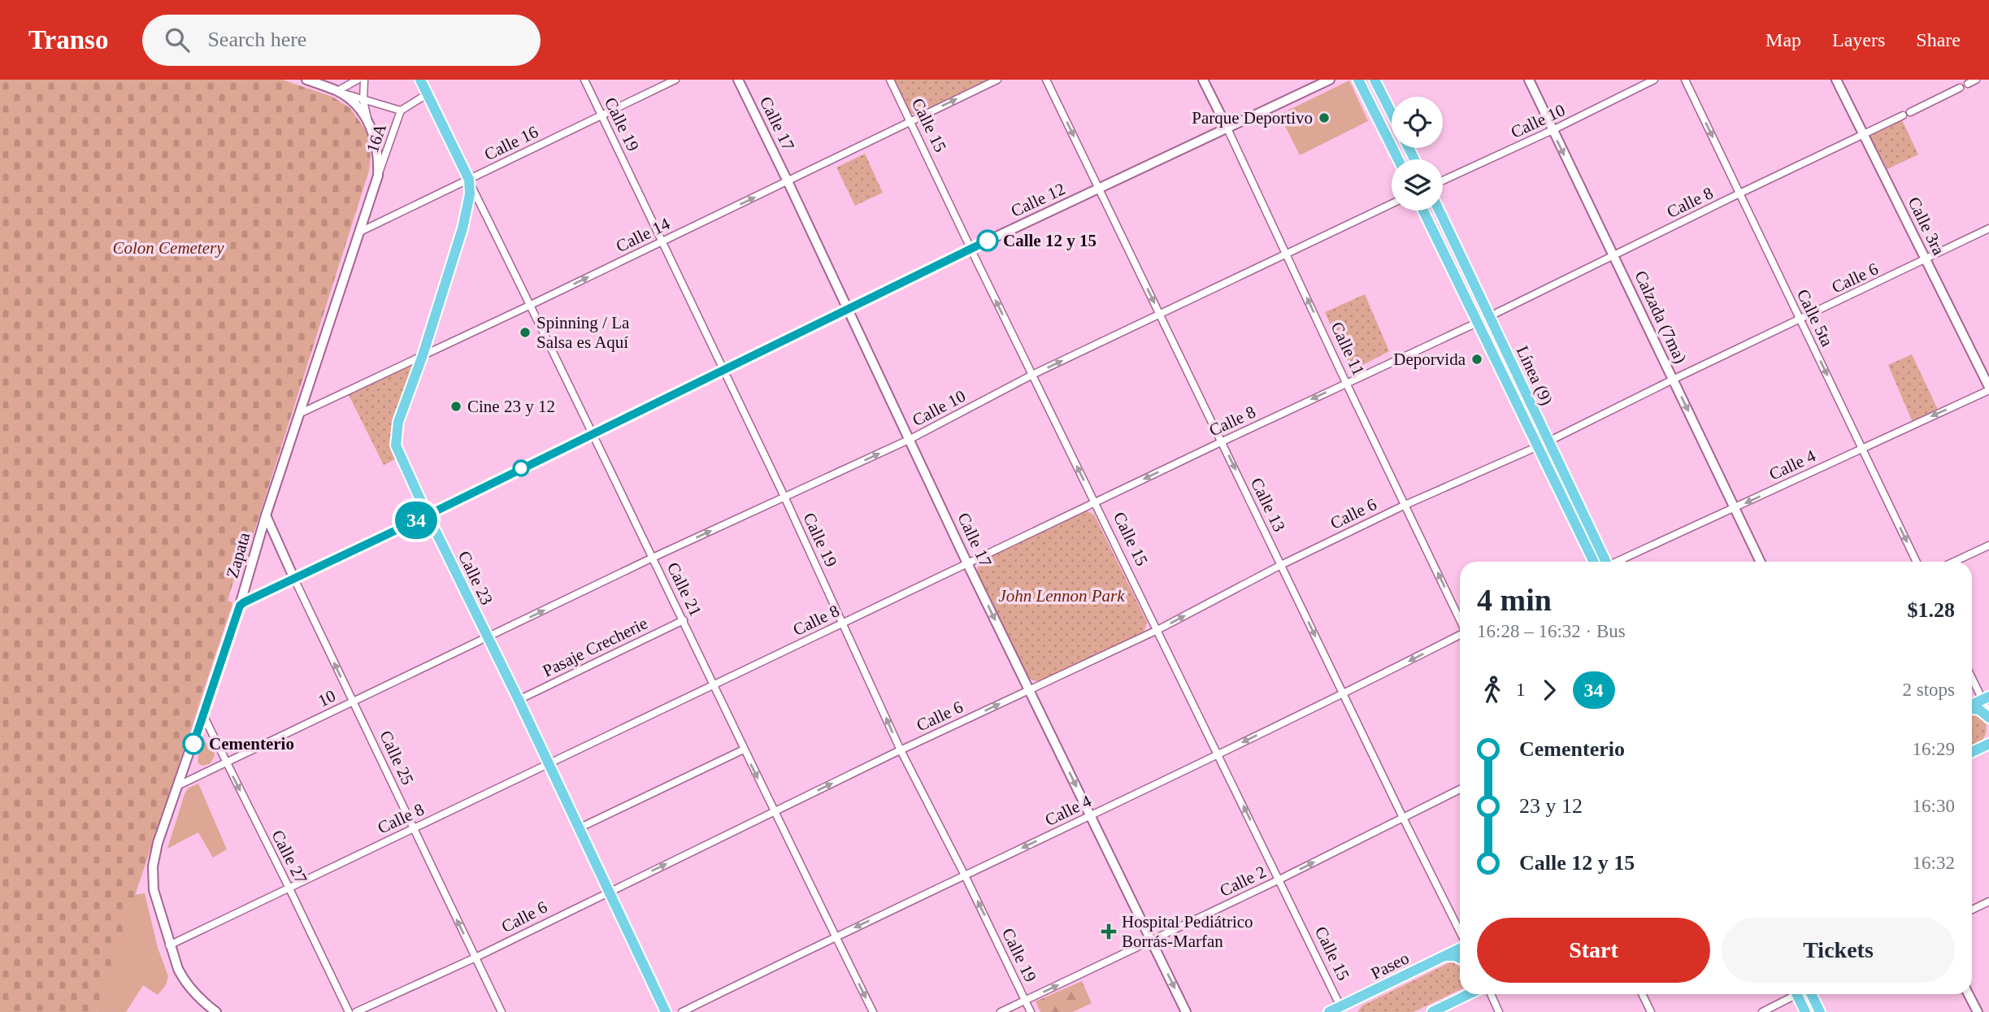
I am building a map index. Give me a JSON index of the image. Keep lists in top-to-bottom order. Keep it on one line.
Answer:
{"streets":{"main road":["Calle 17","Calle 12","Calle 3ra","Calzada (7ma)","Calle 11","Línea (9)","Zapata","Calle 23","Calle 25","Paseo"],"street":["Calle 10","Calle 19","Calle 15","16A","Calle 16","Calle 8","Calle 14","Calle 6","Calle 5ta","Calle 4","Calle 13","Calle 21","Pasaje Crecherie","10","Calle 27","Calle 2"]},"crossings":[["Calle 10","Calle 17"],["Calle 10","Calle 19"],["Calle 10","Calle 15"],["Calle 10","Calzada (7ma)"],["Calle 10","Calle 11"],["Calle 10","Calle 13"],["Calle 10","Calle 23"],["Calle 10","Calle 21"],["Calle 10","10"],["Calle 17","Calle 12"],["Calle 17","Calle 8"],["Calle 17","Calle 14"],["Calle 17","Calle 6"],["Calle 17","Calle 4"],["Calle 17","Calle 2"],["Calle 19","Calle 16"],["Calle 19","Calle 12"],["Calle 19","Calle 8"],["Calle 19","Calle 14"],["Calle 19","Calle 6"],["Calle 19","Calle 4"],["Calle 19","Calle 2"],["Calle 15","Calle 12"],["Calle 15","Calle 8"],["Calle 15","Calle 14"],["Calle 15","Calle 6"],["Calle 15","Calle 4"],["Calle 15","Calle 2"],["Calle 15","Paseo"],["16A","Zapata"],["16A","Calle 23"],["Calle 16","Zapata"],["Calle 16","Calle 23"],["Calle 16","Calle 21"],["Calle 12","Calle 11"],["Calle 12","Calle 13"],["Calle 12","Zapata"],["Calle 12","Calle 23"],["Calle 12","Calle 21"],["Calle 12","Calle 25"],["Calle 8","Calle 3ra"],["Calle 8","Calzada (7ma)"],["Calle 8","Calle 5ta"],["Calle 8","Calle 11"],["Calle 8","Línea (9)"],["Calle 8","Calle 13"],["Calle 8","Zapata"],["Calle 8","Calle 23"],["Calle 8","Calle 21"],["Calle 8","Calle 25"],["Calle 8","Calle 27"],["Calle 3ra","Calle 6"],["Calle 3ra","Calle 4"],["Calle 14","Zapata"],["Calle 14","Calle 23"],["Calle 14","Calle 21"],["Calle 6","Calzada (7ma)"],["Calle 6","Calle 5ta"],["Calle 6","Calle 11"],["Calle 6","Línea (9)"],["Calle 6","Calle 13"],["Calle 6","Calle 23"],["Calle 6","Calle 21"],["Calle 6","Calle 25"],["Calzada (7ma)","Calle 4"],["Calle 5ta","Calle 4"],["Calle 4","Calle 13"],["Calle 4","Calle 21"],["Calle 13","Calle 2"],["Zapata","10"],["Zapata","Calle 25"],["Zapata","Calle 27"],["Calle 23","Calle 21"],["Calle 23","Pasaje Crecherie"],["Calle 23","10"],["Calle 21","Pasaje Crecherie"],["10","Calle 25"],["10","Calle 27"]],"one_way":["Calle 10","Calle 15","Calle 14","Calzada (7ma)","Calle 5ta","Calle 11","Calle 4","Calle 13","Calle 25","Calle 27","Calle 2"],"parks":["Colon Cemetery","John Lennon Park"],"places":{"other":["Parque Deportivo","Calle 12 y 15","Spinning / La Salsa es Aquí","Deporvida","Cine 23 y 12","Cementerio"],"health":["Hospital Pediátrico Borrás-Marfan"]},"lines":["bus line 34"],"page":{"header":"Transo","search":"Search here","nav":["Map","Layers","Share"],"on_map":"34","heading":["4 min","16:28 – 16:32 · Bus","$1.28"],"legs":["1","34","2 stops"],"list":[{"name":"Cementerio","value":"16:29"},{"name":"23 y 12","value":"16:30"},{"name":"Calle 12 y 15","value":"16:32"}],"buttons":["Start","Tickets"]}}
